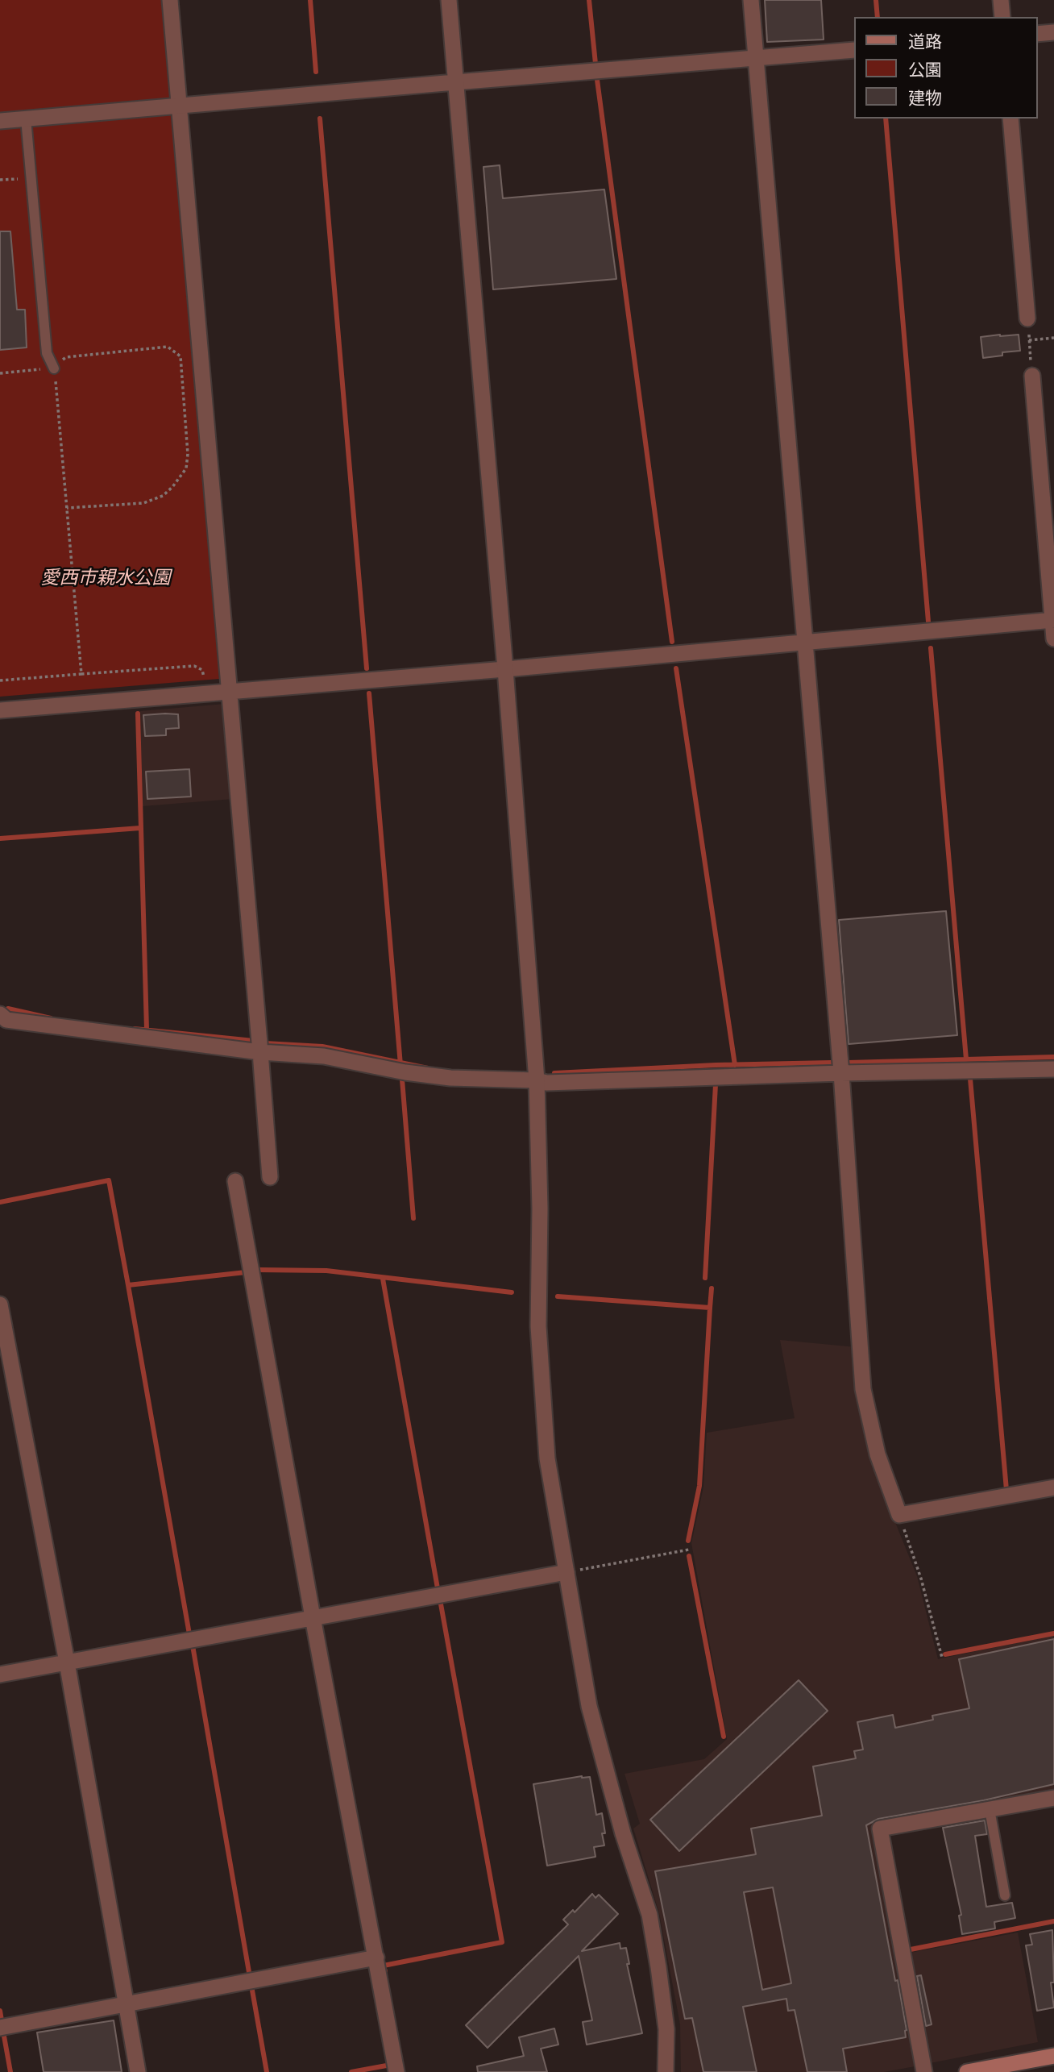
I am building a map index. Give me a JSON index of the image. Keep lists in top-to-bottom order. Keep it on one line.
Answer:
{"parks":["愛西市親水公園"],"legend":["道路","公園","建物"]}
